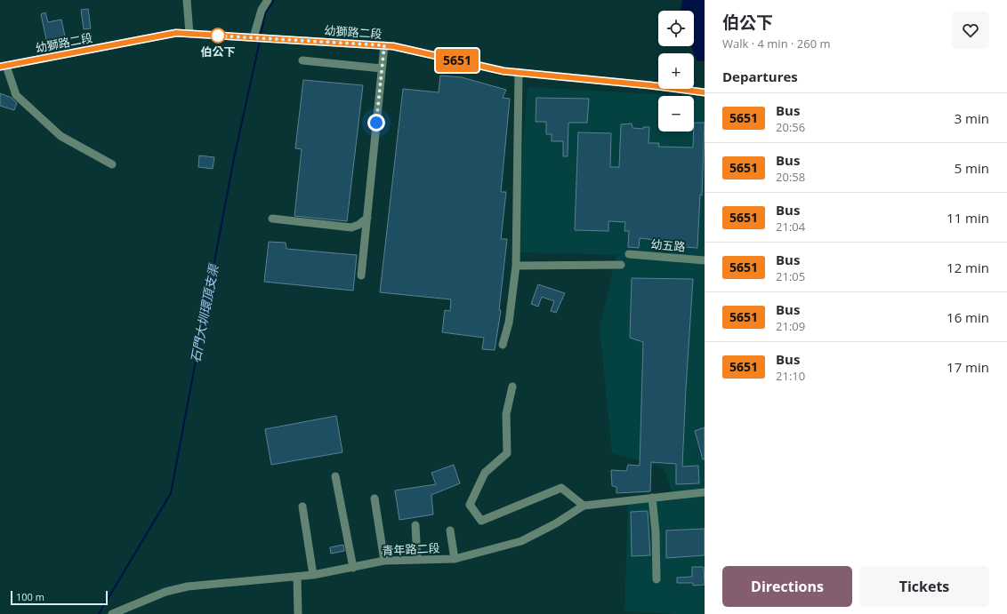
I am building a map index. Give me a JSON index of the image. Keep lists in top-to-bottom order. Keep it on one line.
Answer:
{"streets":{"street":["幼獅路二段","幼五路","青年路二段"]},"water":["石門大圳環頂支渠"],"places":["伯公下"],"lines":["bus line 5651"],"scale_bar":"100 m","page":{"on_map":"5651","heading":[["伯公下","Walk · 4 min · 260 m"],"Departures"],"map_buttons":["+","−"],"list":[{"mark":"5651","name":"Bus","note":"20:56","value":"3 min"},{"mark":"5651","name":"Bus","note":"20:58","value":"5 min"},{"mark":"5651","name":"Bus","note":"21:04","value":"11 min"},{"mark":"5651","name":"Bus","note":"21:05","value":"12 min"},{"mark":"5651","name":"Bus","note":"21:09","value":"16 min"},{"mark":"5651","name":"Bus","note":"21:10","value":"17 min"}],"buttons":["Directions","Tickets"],"scale":"100 m"}}
